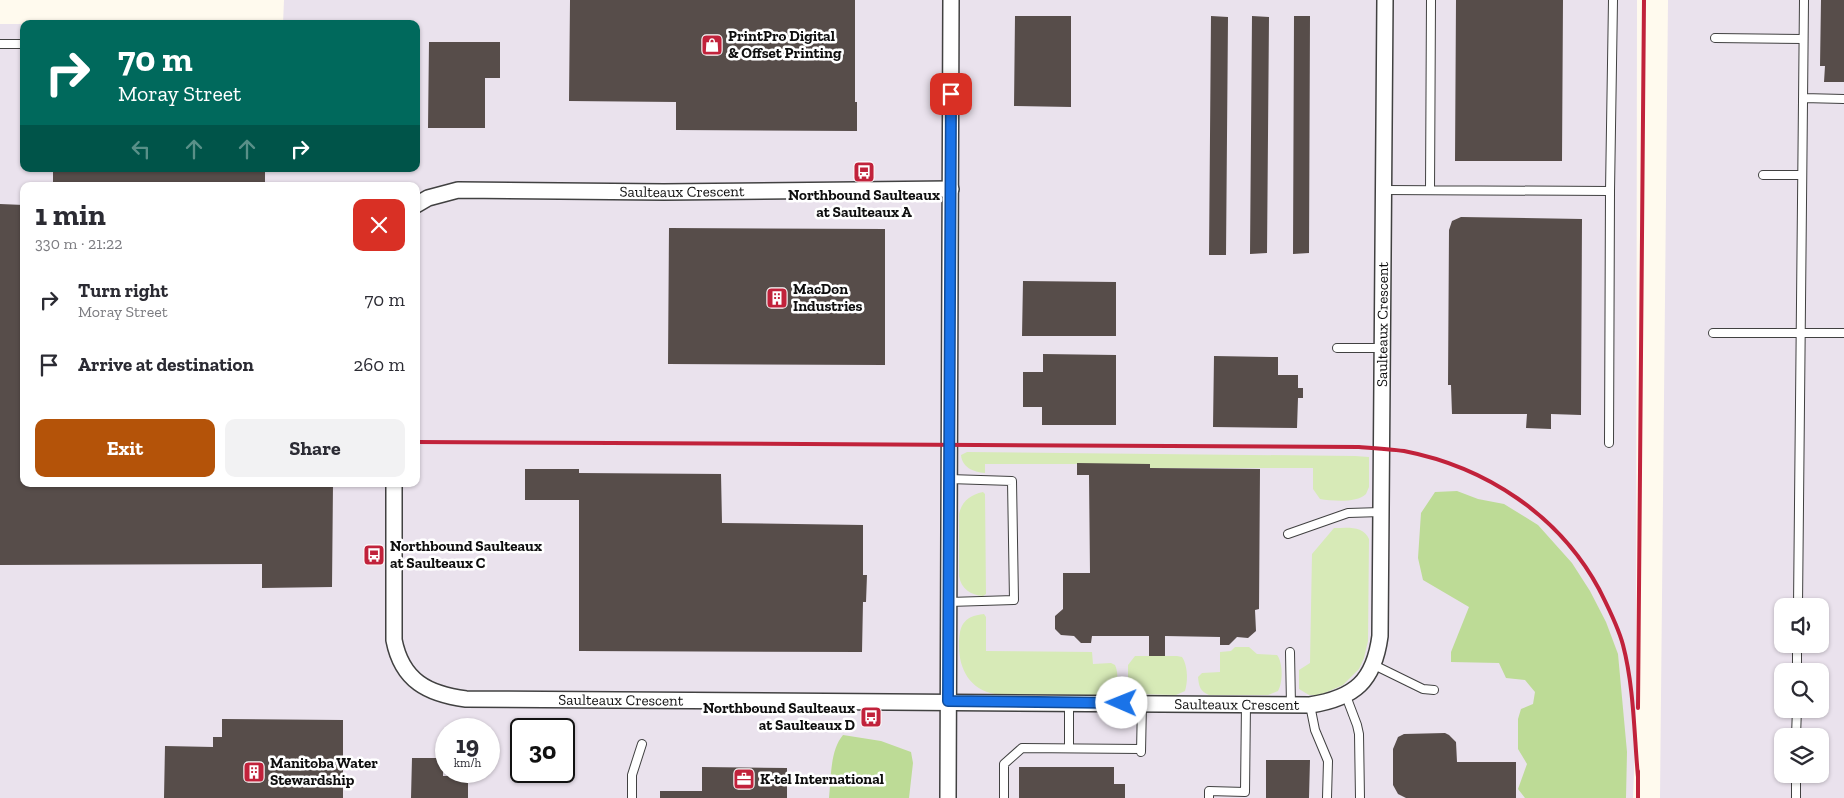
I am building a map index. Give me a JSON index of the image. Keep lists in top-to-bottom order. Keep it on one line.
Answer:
{"streets":{"street":["Saulteaux Crescent"]},"places":{"shop":["PrintPro Digital & Offset Printing"],"bus stop":["Northbound Saulteaux at Saulteaux A","Northbound Saulteaux at Saulteaux C","Northbound Saulteaux at Saulteaux D"],"building":["MacDon Industries","Manitoba Water Stewardship"],"office":["K-tel International"]},"page":{"turn":["70 m","Moray Street"],"heading":["1 min","330 m · 21:22"],"list":[{"name":"Turn right","note":"Moray Street","value":"70 m"},{"name":"Arrive at destination","value":"260 m"}],"buttons":["Exit","Share"],"speed":"19 km/h","limit":"30"}}
